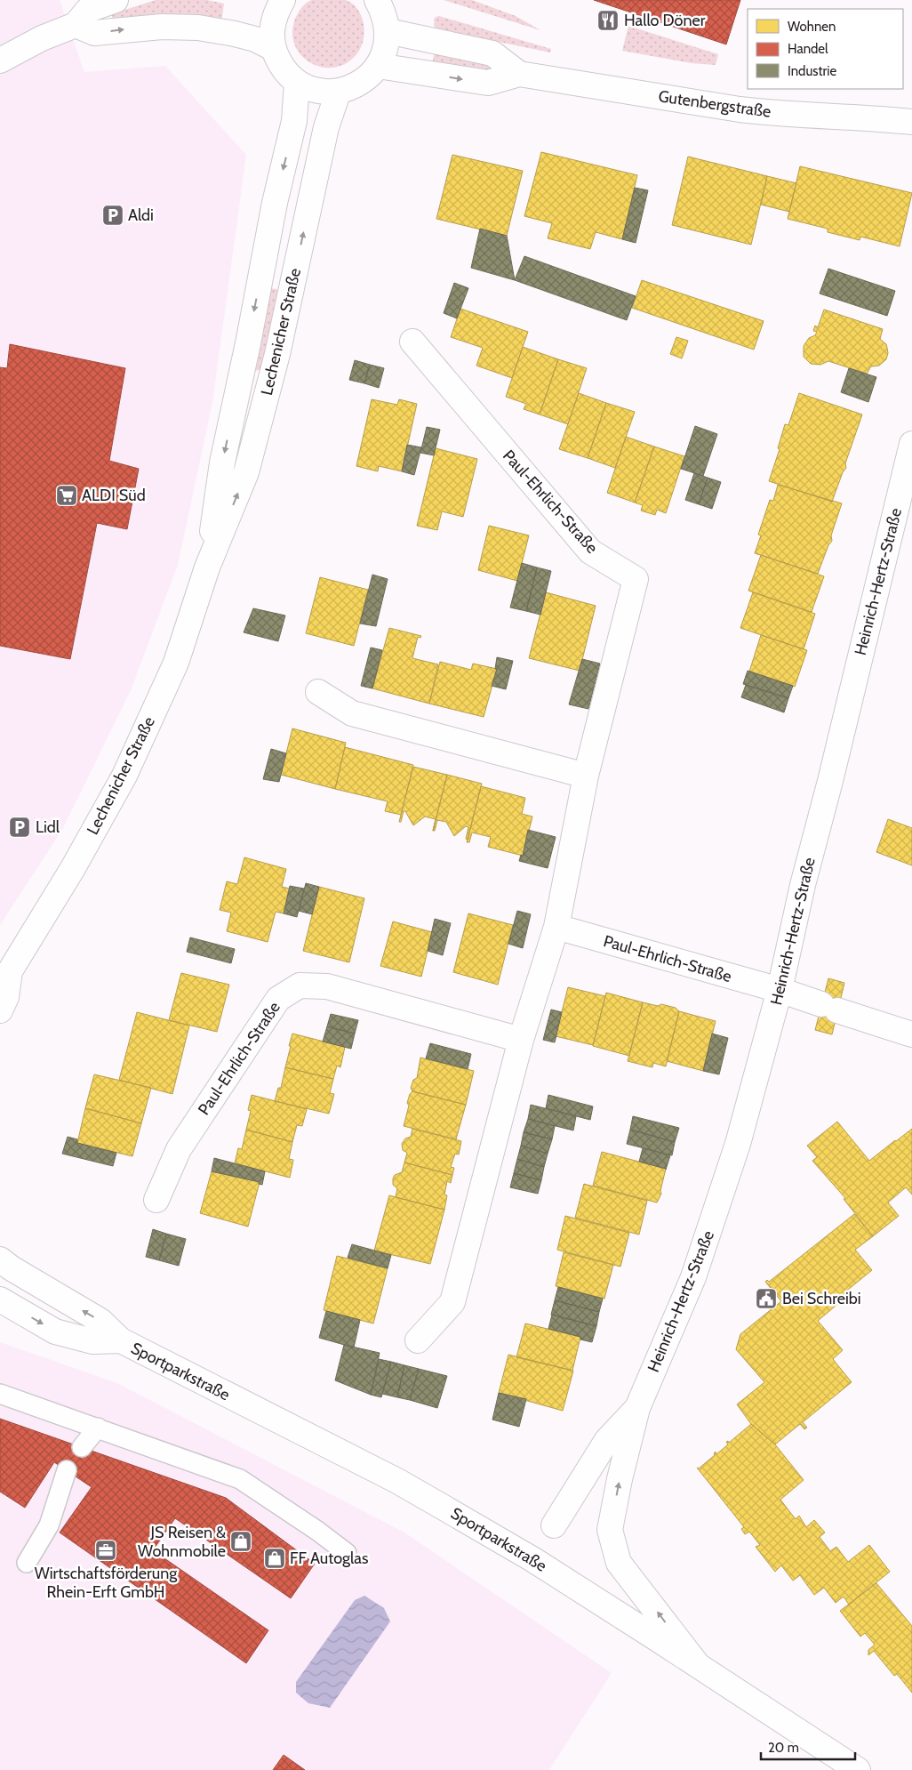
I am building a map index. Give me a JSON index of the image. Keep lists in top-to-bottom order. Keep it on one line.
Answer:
{"streets":{"street":["Gutenbergstraße","Lechenicher Straße","Paul-Ehrlich-Straße","Heinrich-Hertz-Straße","Sportparkstraße"]},"crossings":[["Paul-Ehrlich-Straße","Heinrich-Hertz-Straße"],["Heinrich-Hertz-Straße","Sportparkstraße"]],"places":{"restaurant":["Hallo Döner"],"parking":["Aldi","Lidl"],"supermarket":["ALDI Süd"],"public building":["Bei Schreibi"],"shop":["JS Reisen & Wohnmobile","FF Autoglas"],"office":["Wirtschaftsförderung Rhein-Erft GmbH"]},"legend":["Wohnen","Handel","Industrie"],"scale_bar":"20 m"}
